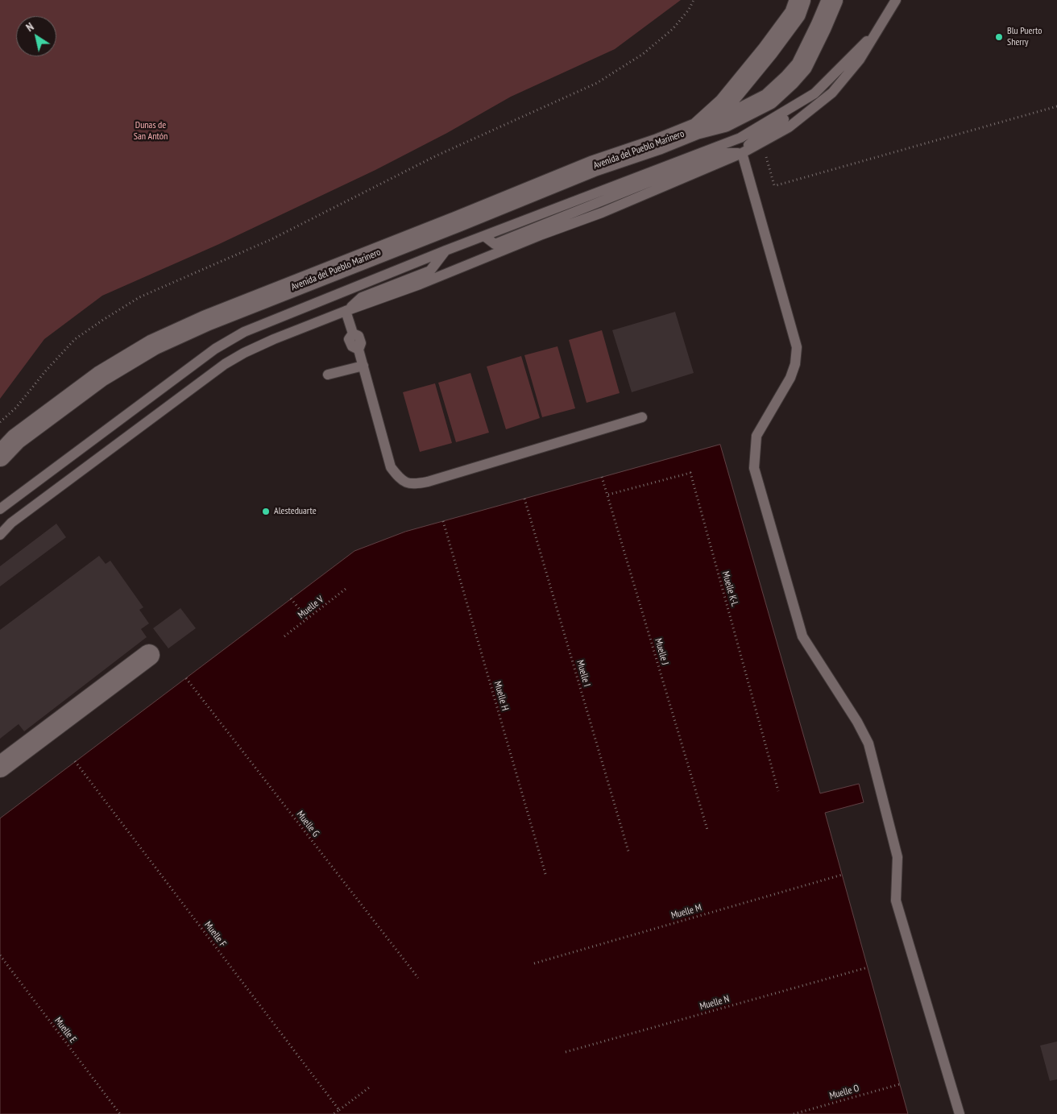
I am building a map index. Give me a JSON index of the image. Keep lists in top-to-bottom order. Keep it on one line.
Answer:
{"streets":{"street":["Avenida del Pueblo Marinero"],"path":["Muelle K-L","Muelle V","Muelle J","Muelle I","Muelle H","Muelle G","Muelle M","Muelle F","Muelle N","Muelle E","Muelle O"]},"crossings":[["Muelle K-L","Muelle J"]],"parks":["Dunas de San Antón"],"places":["Blu Puerto Sherry","Alesteduarte"],"north":"top left"}
